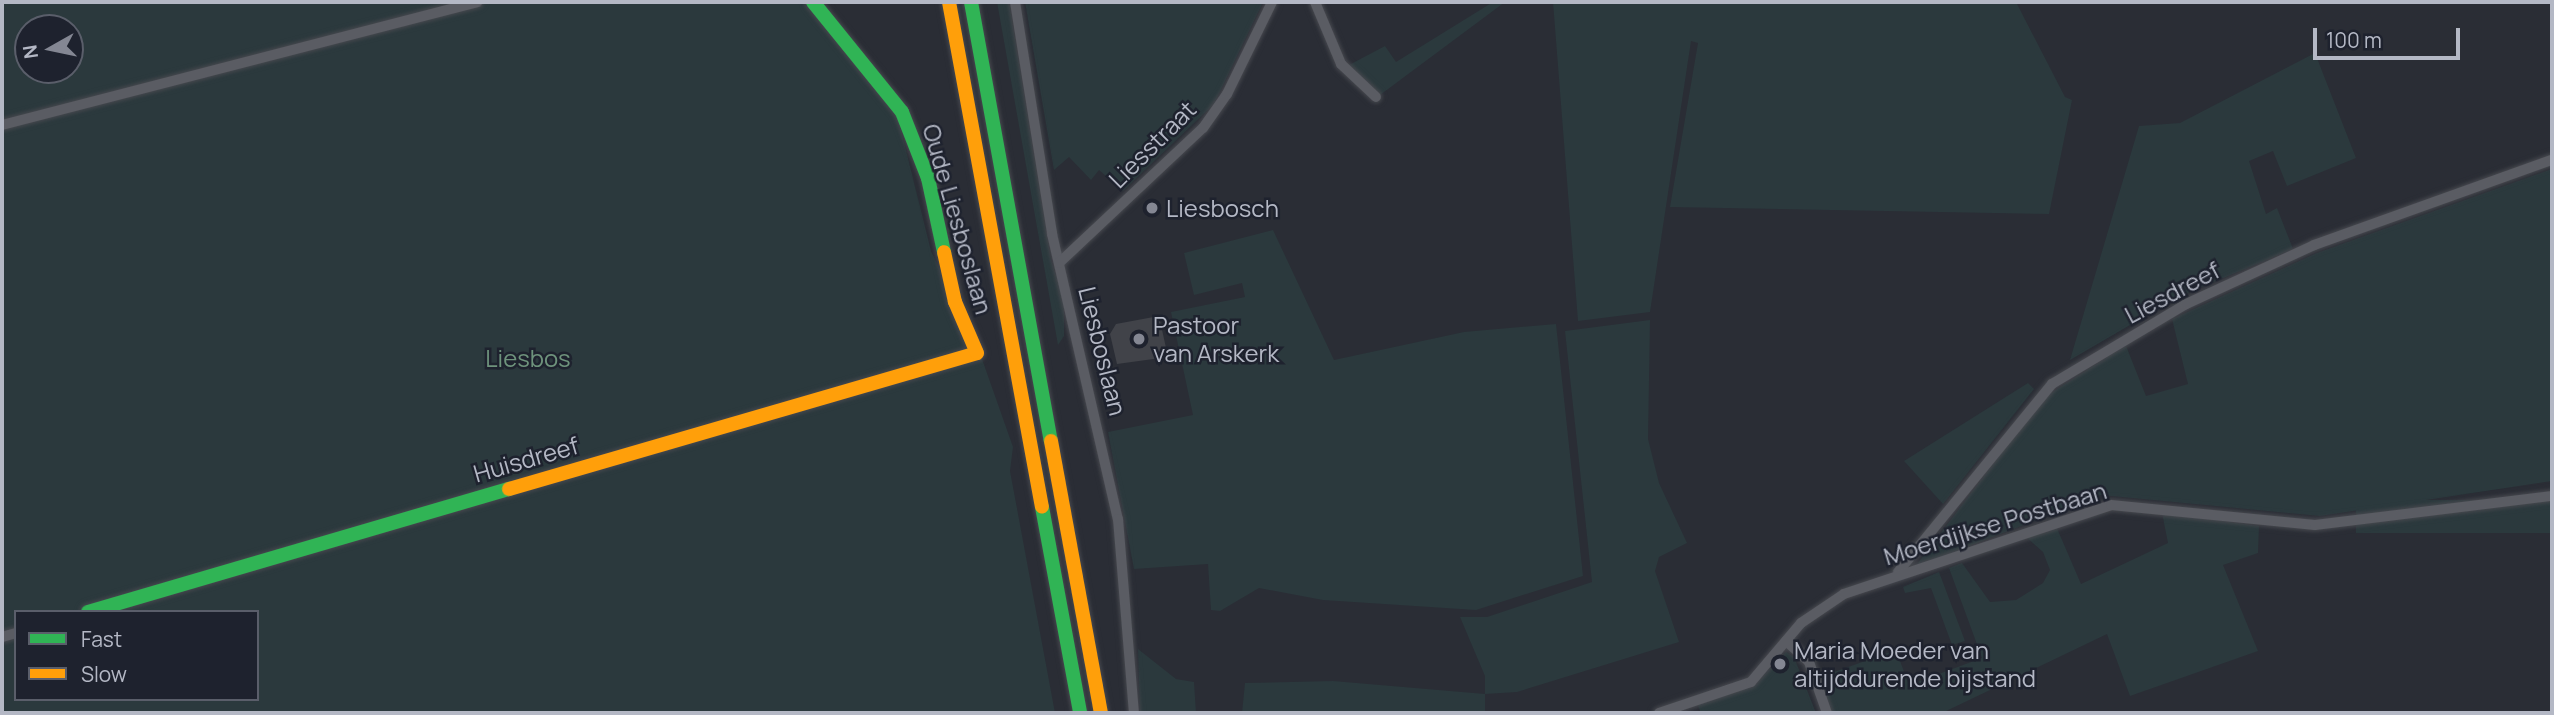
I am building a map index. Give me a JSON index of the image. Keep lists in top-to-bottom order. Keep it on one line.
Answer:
{"streets":{"main road":["Oude Liesboslaan","Huisdreef"],"street":["Liesstraat","Liesdreef","Liesboslaan","Moerdijkse Postbaan"]},"crossings":[["Liesstraat","Liesboslaan"],["Oude Liesboslaan","Huisdreef"],["Liesdreef","Moerdijkse Postbaan"]],"parks":["Liesbos"],"places":["Liesbosch","Pastoor van Arskerk","Maria Moeder van altijddurende bijstand"],"legend":["Fast","Slow"],"scale_bar":"100 m","north":"left"}
